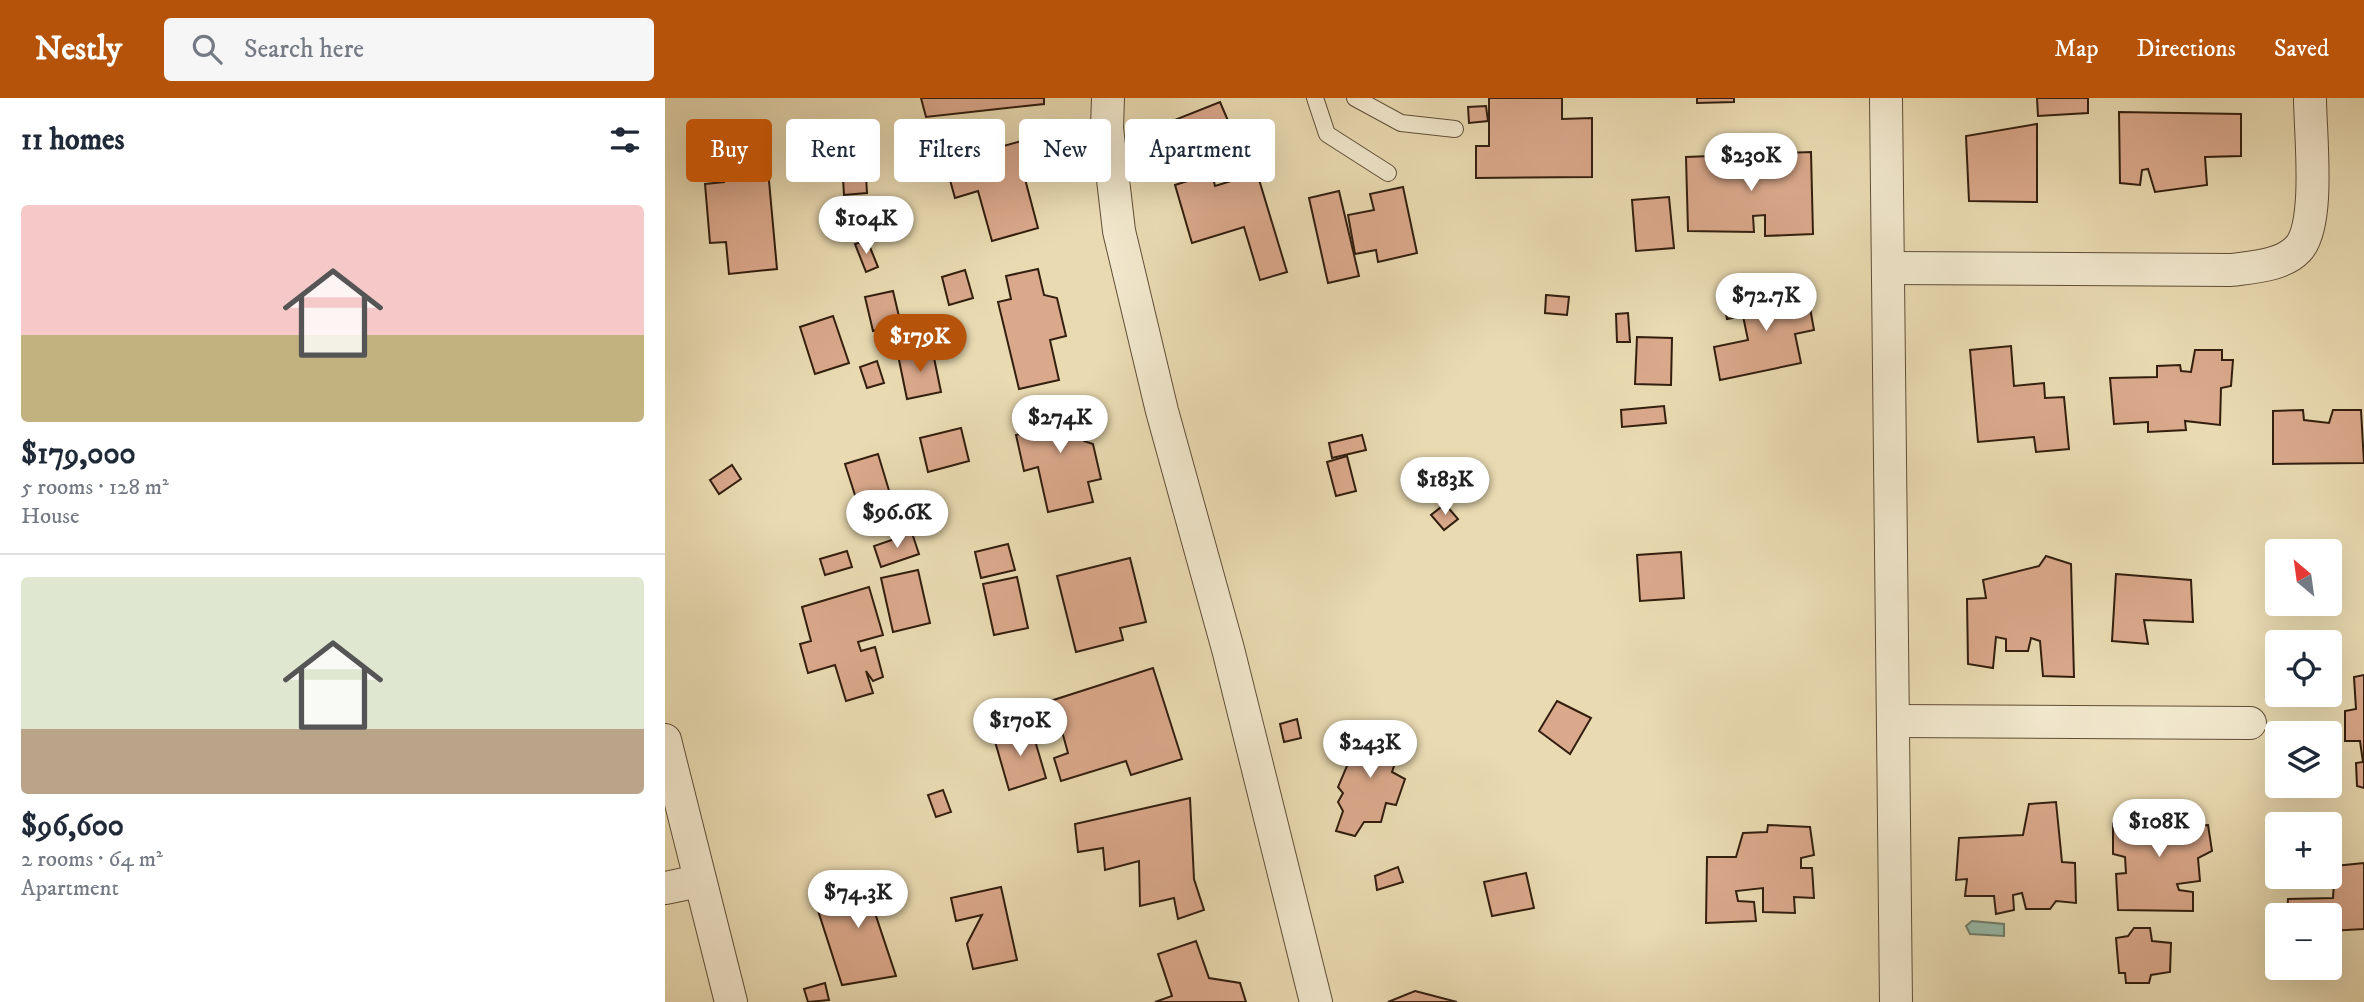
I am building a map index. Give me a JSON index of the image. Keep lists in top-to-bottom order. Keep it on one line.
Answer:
{"north":"top left","page":{"header":"Nestly","search":"Search here","nav":["Map","Directions","Saved"],"heading":"11 homes","chip":["Buy","Rent","Filters","New","Apartment"],"price":["$230K","$104K","$72.7K","$179K","$274K","$183K","$96.6K","$170K","$243K","$108K","$74.3K"],"list":[{"name":"$179,000","note":"5 rooms · 128 m² · House"},{"name":"$96,600","note":"2 rooms · 64 m² · Apartment"}],"map_buttons":["+","−"]}}
